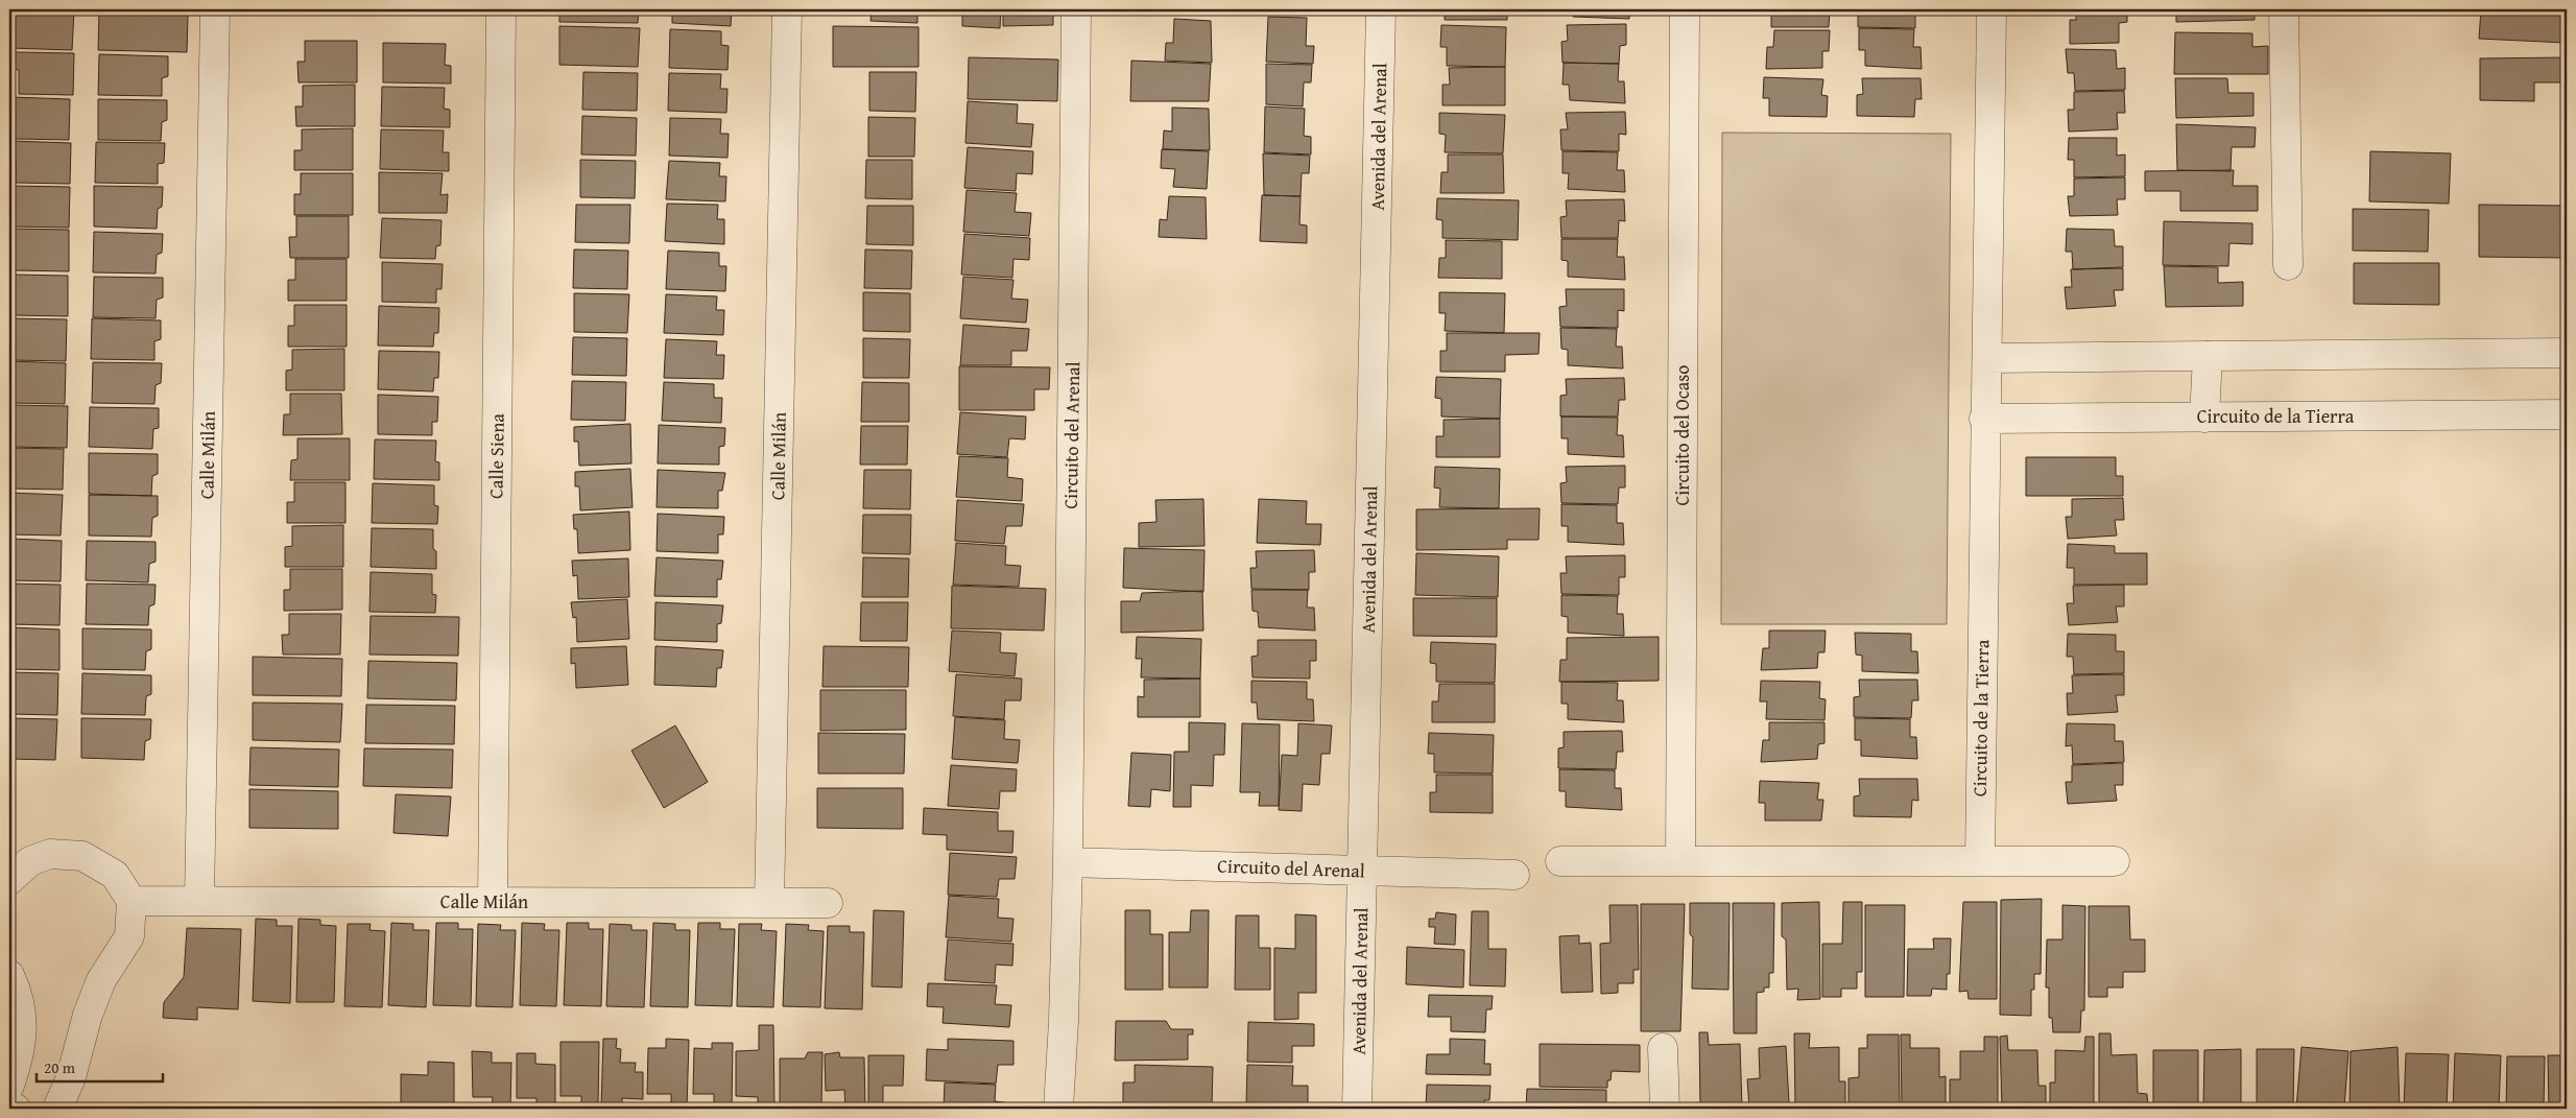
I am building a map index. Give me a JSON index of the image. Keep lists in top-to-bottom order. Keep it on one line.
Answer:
{"streets":{"street":["Avenida del Arenal","Circuito de la Tierra","Circuito del Arenal","Circuito del Ocaso","Calle Milán","Calle Siena"]},"crossings":[["Avenida del Arenal","Circuito del Arenal"],["Calle Milán","Calle Siena"]],"scale_bar":"20 m"}
